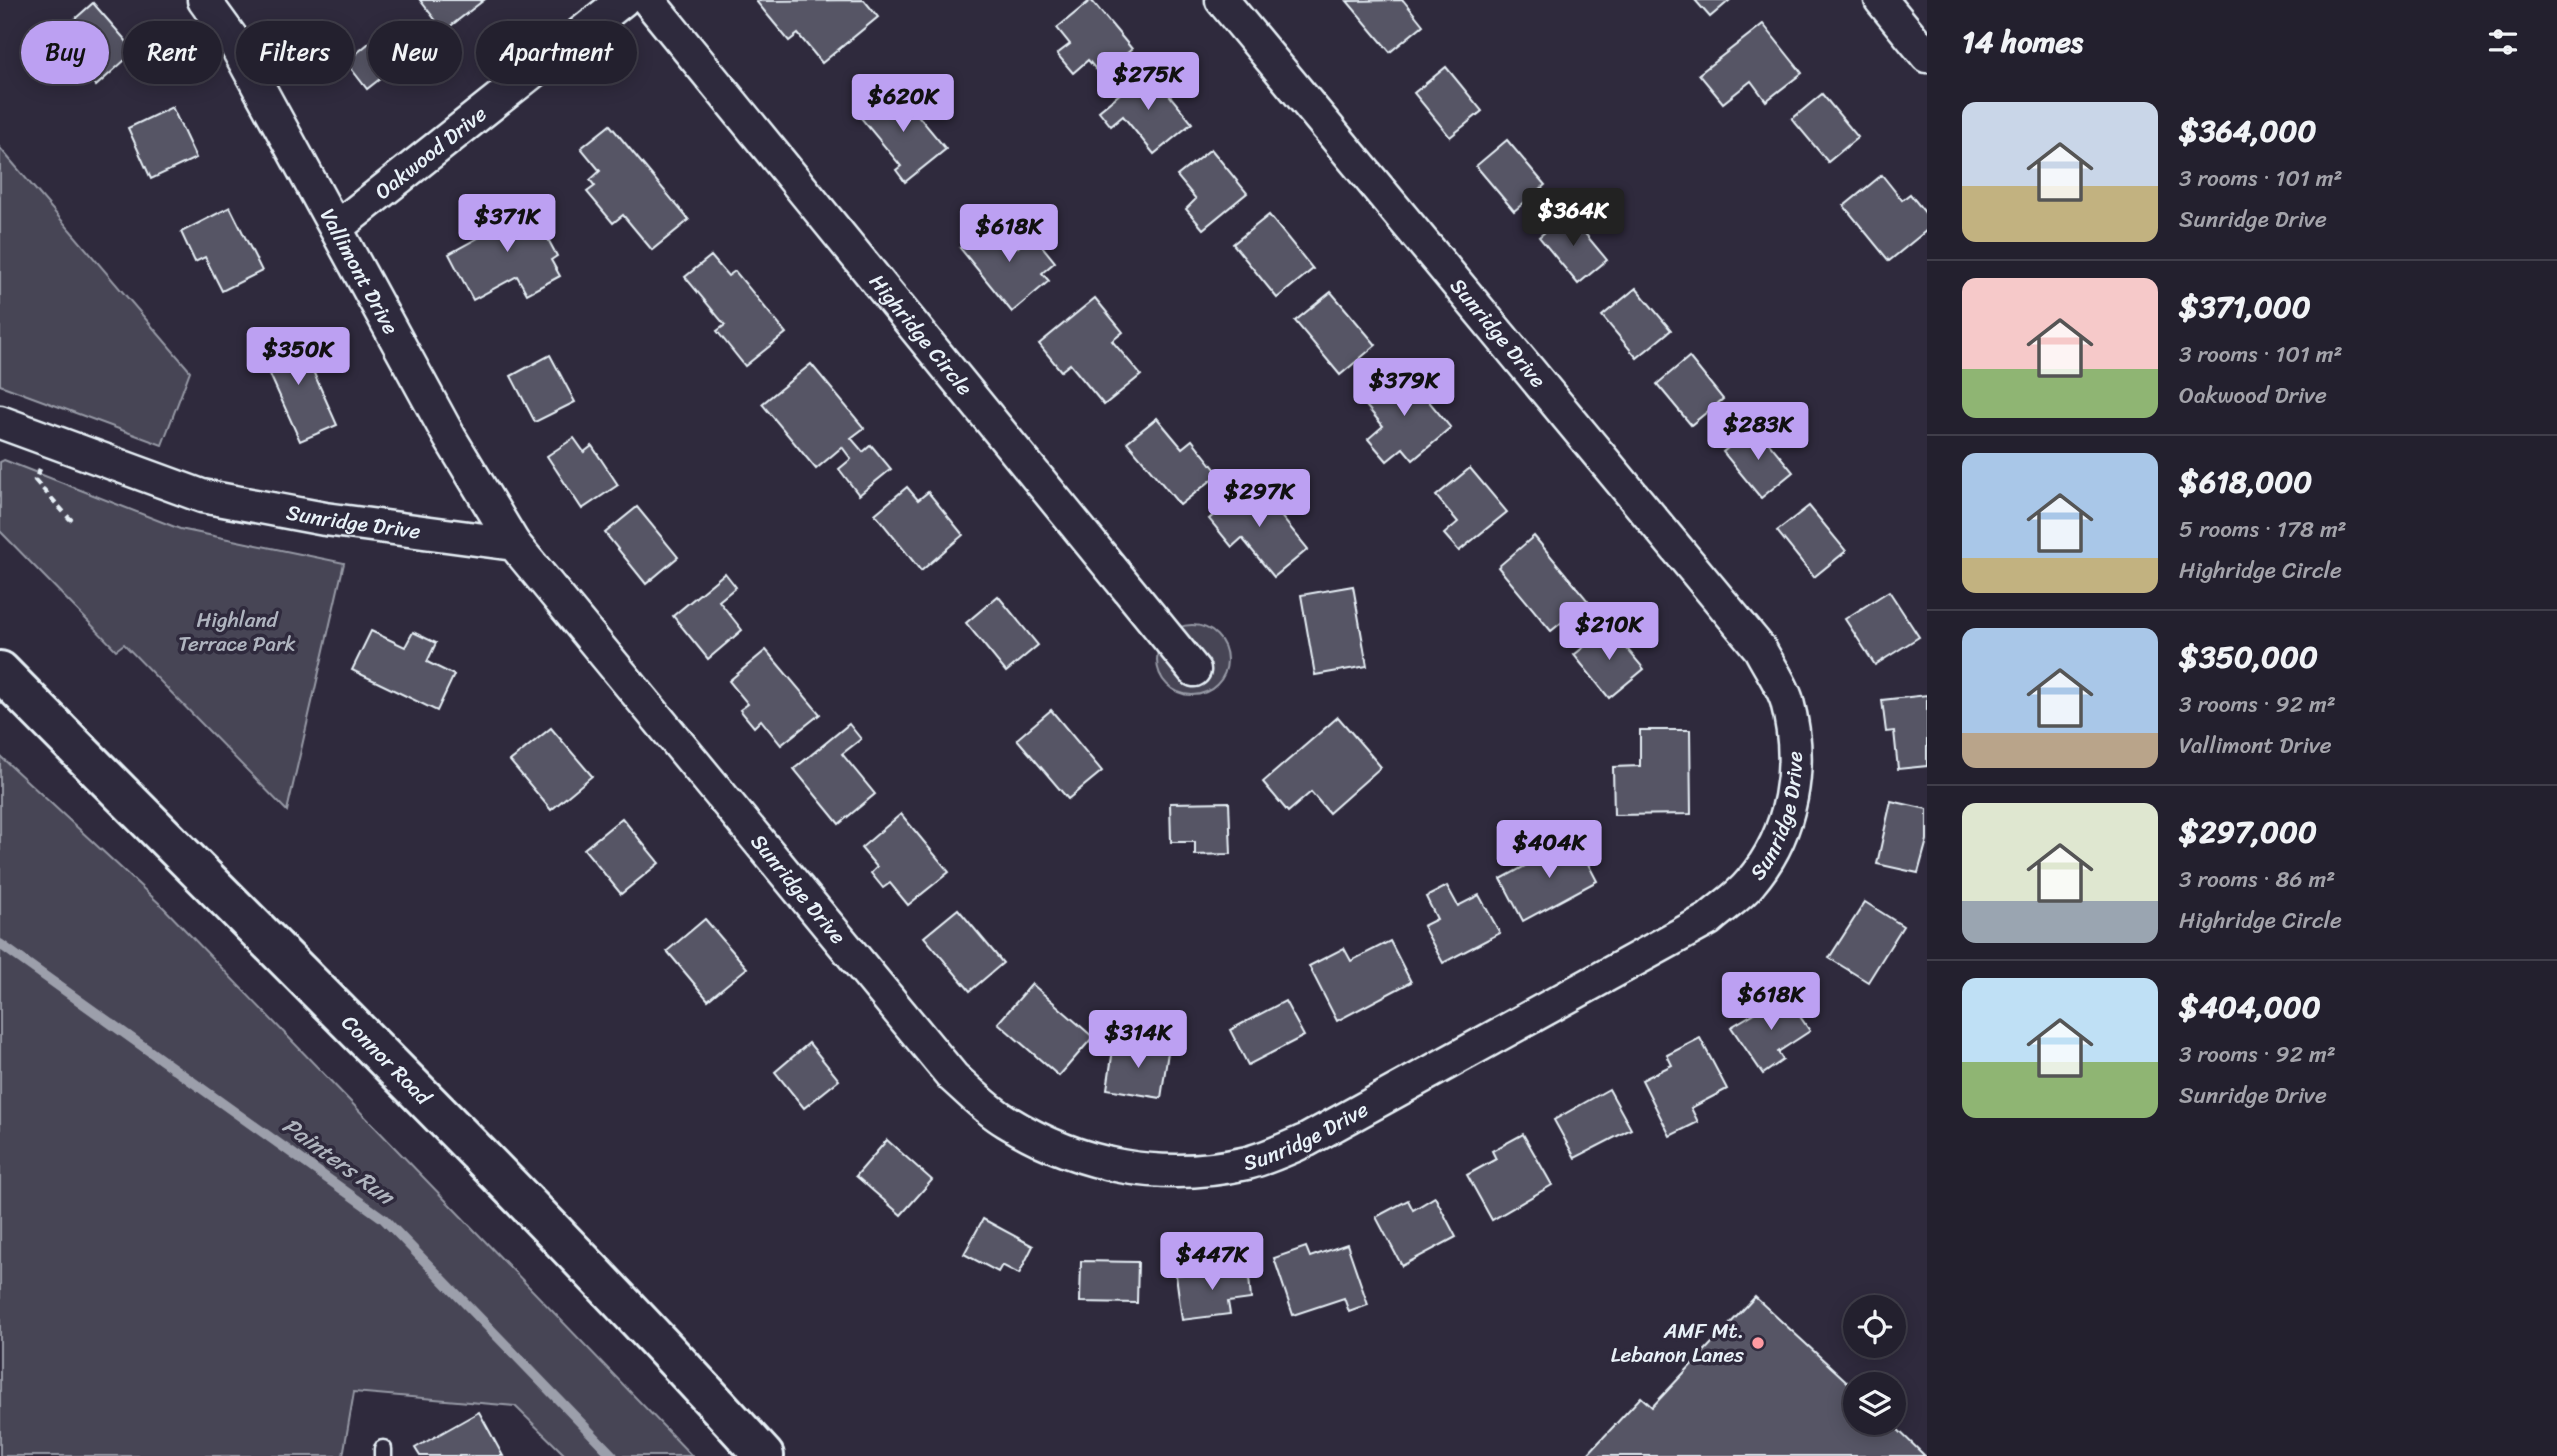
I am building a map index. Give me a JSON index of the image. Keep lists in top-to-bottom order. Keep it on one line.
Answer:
{"streets":{"main road":["Connor Road"],"street":["Oakwood Drive","Vallimont Drive","Sunridge Drive","Highridge Circle"]},"crossings":[["Oakwood Drive","Vallimont Drive"],["Vallimont Drive","Sunridge Drive"]],"water":["Painters Run"],"parks":["Highland Terrace Park"],"places":["AMF Mt. Lebanon Lanes"],"page":{"heading":"14 homes","chip":["Buy","Rent","Filters","New","Apartment"],"price":["$275K","$620K","$364K","$371K","$618K","$350K","$379K","$283K","$297K","$210K","$404K","$618K","$314K","$447K"],"list":[{"name":"$364,000","note":"3 rooms · 101 m² · Sunridge Drive"},{"name":"$371,000","note":"3 rooms · 101 m² · Oakwood Drive"},{"name":"$618,000","note":"5 rooms · 178 m² · Highridge Circle"},{"name":"$350,000","note":"3 rooms · 92 m² · Vallimont Drive"},{"name":"$297,000","note":"3 rooms · 86 m² · Highridge Circle"},{"name":"$404,000","note":"3 rooms · 92 m² · Sunridge Drive"}]}}
